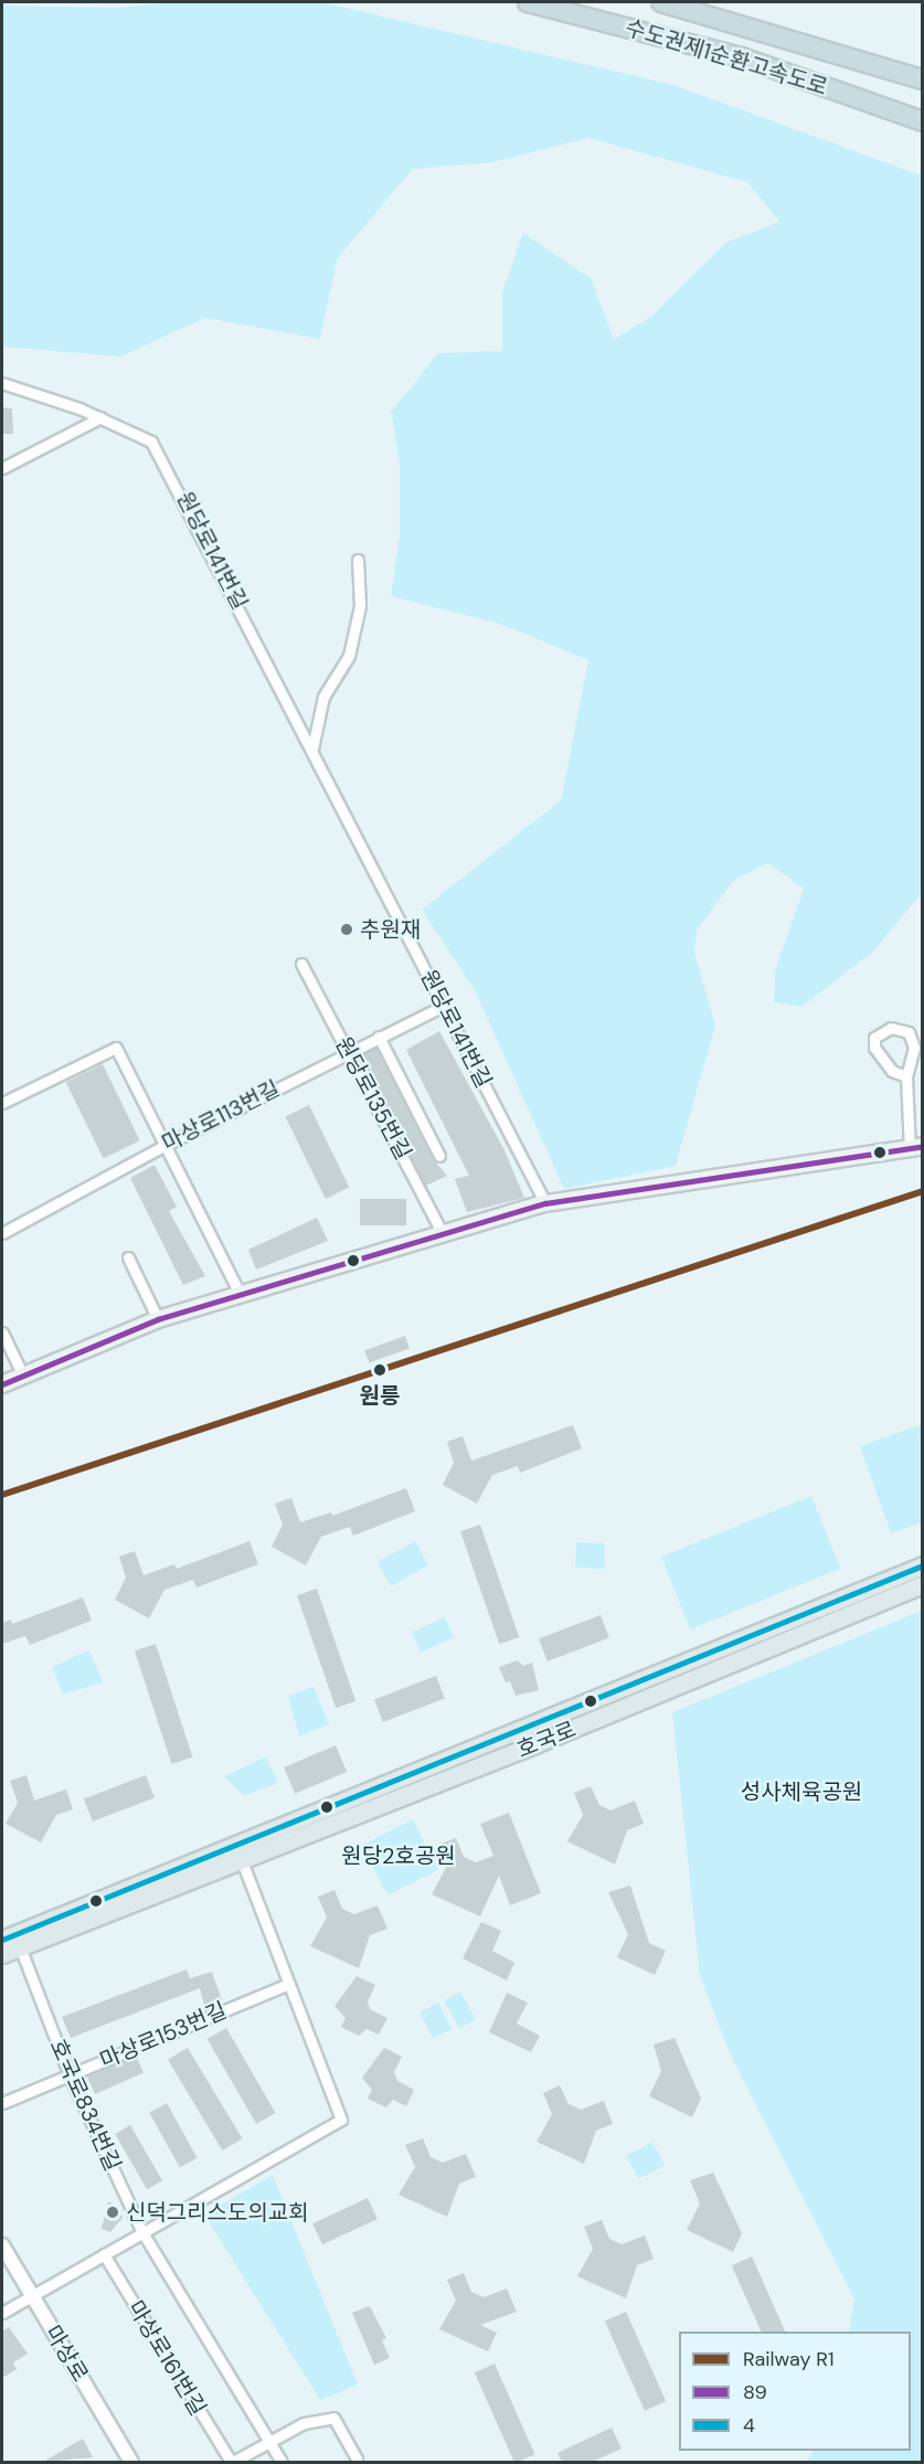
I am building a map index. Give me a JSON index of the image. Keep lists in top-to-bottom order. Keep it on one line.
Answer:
{"streets":{"highway":["수도권제1순환고속도로"],"main road":["호국로"],"street":["원당로141번길","원당로135번길","마상로113번길","마상로153번길","호국로834번길","마상로","마상로161번길"]},"crossings":[["원당로141번길","마상로113번길"],["원당로135번길","마상로113번길"],["호국로","호국로834번길"],["마상로153번길","호국로834번길"]],"parks":["성사체육공원","원당2호공원"],"places":["추원재","원릉","신덕그리스도의교회"],"lines":["transit line 89","rail line R1","transit line 4"],"legend":["Railway R1","89","4"]}
